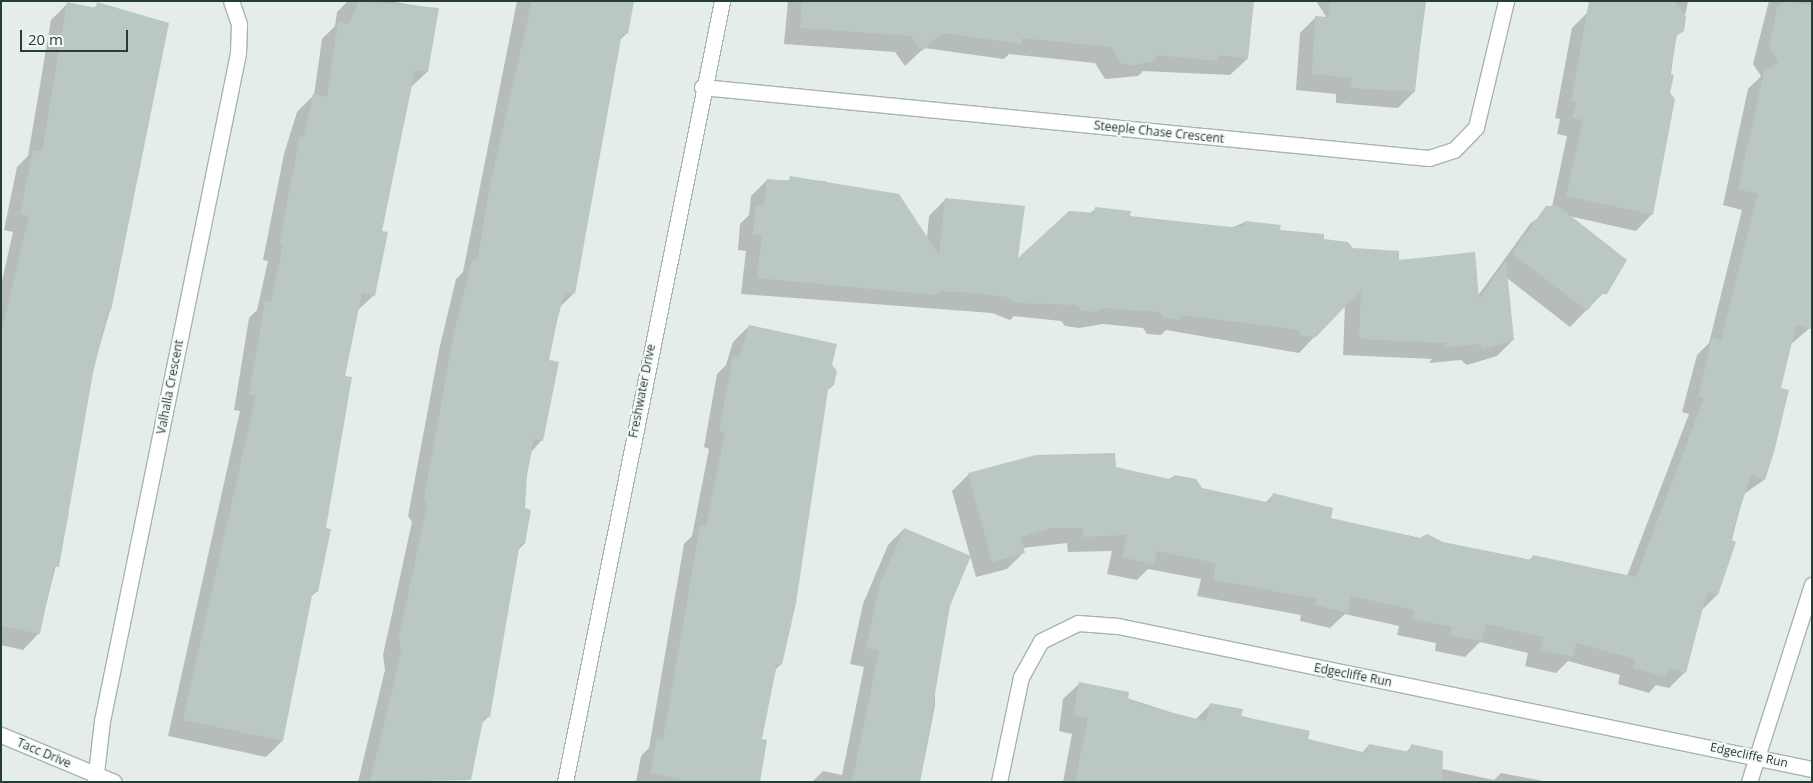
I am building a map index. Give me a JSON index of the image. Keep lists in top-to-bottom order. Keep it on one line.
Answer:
{"streets":{"street":["Steeple Chase Crescent","Valhalla Crescent","Freshwater Drive","Edgecliffe Run","Tacc Drive"]},"crossings":[["Steeple Chase Crescent","Freshwater Drive"],["Valhalla Crescent","Tacc Drive"]],"scale_bar":"20 m"}
